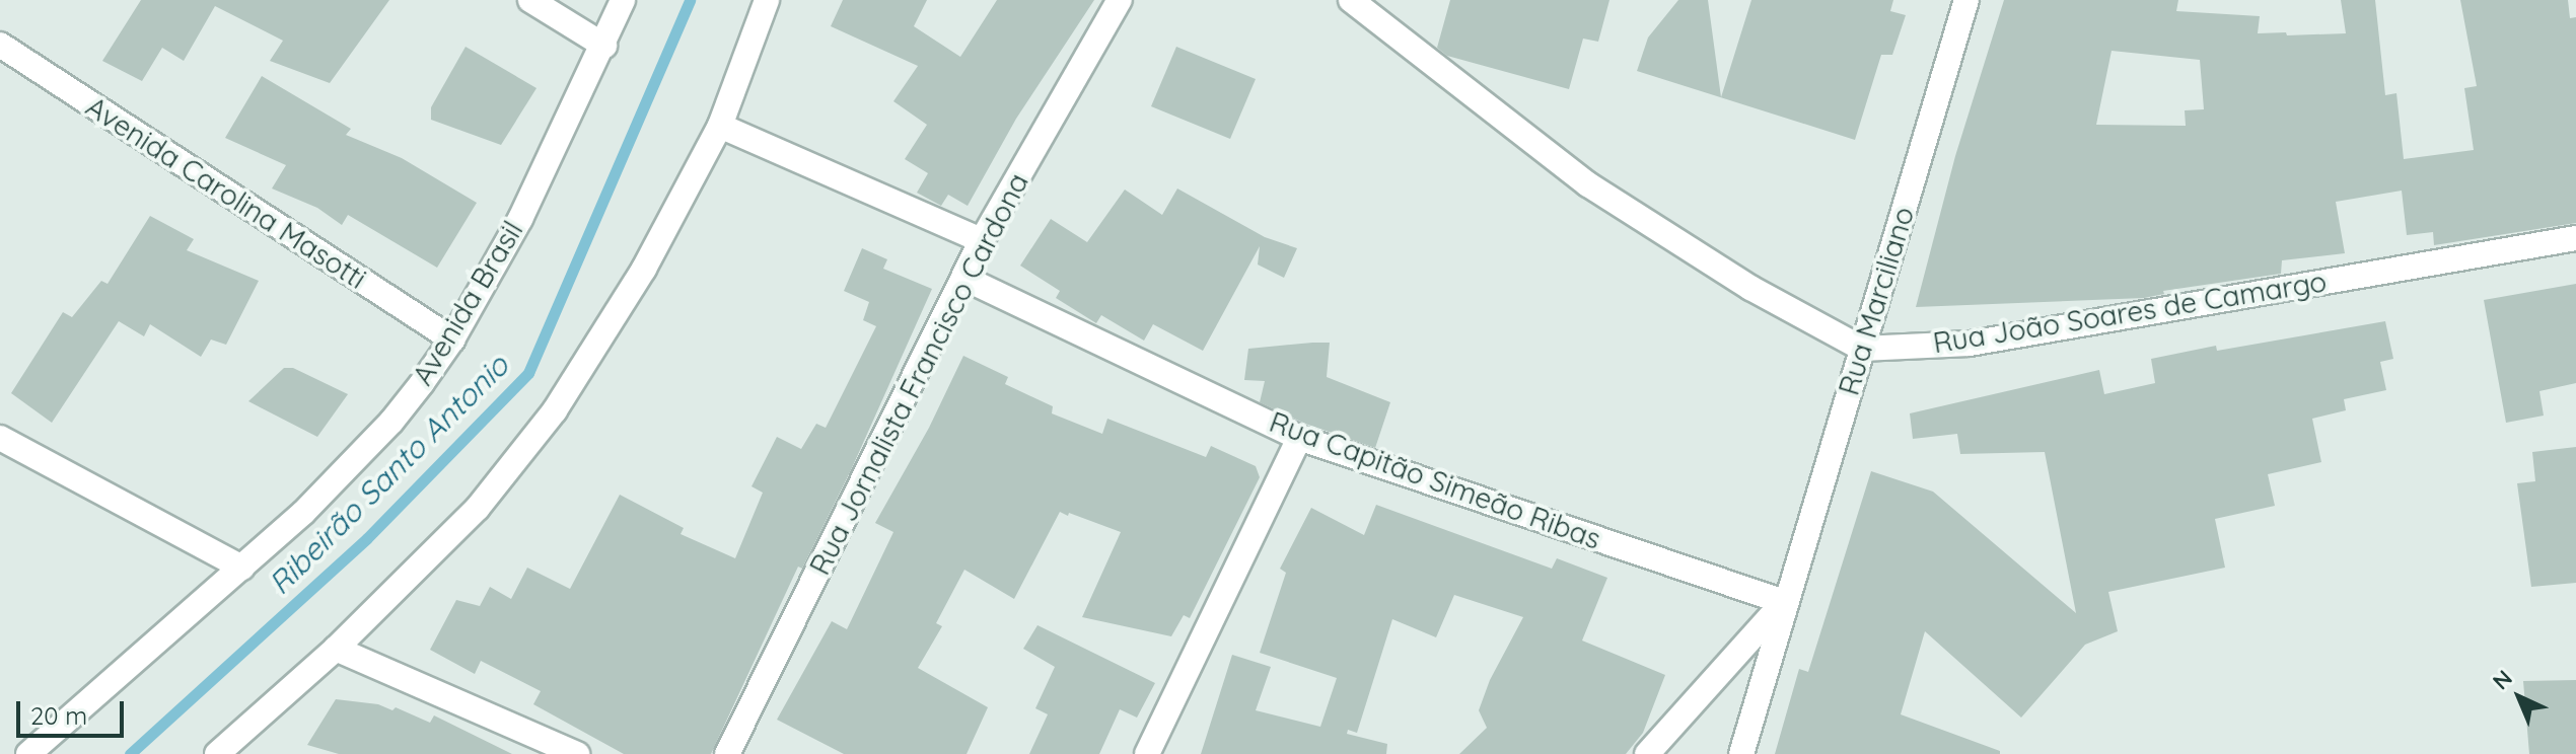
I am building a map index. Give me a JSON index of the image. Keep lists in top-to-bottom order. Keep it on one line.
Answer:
{"streets":{"street":["Avenida Carolina Masotti","Rua Marciliano","Avenida Brasil","Rua João Soares de Camargo","Rua Jornalista Francisco Cardona","Rua Capitão Simeão Ribas"]},"crossings":[["Avenida Carolina Masotti","Avenida Brasil"],["Rua Marciliano","Rua João Soares de Camargo"],["Rua Marciliano","Rua Capitão Simeão Ribas"],["Rua Jornalista Francisco Cardona","Rua Capitão Simeão Ribas"]],"water":["Ribeirão Santo Antonio"],"scale_bar":"20 m","north":"top left"}
